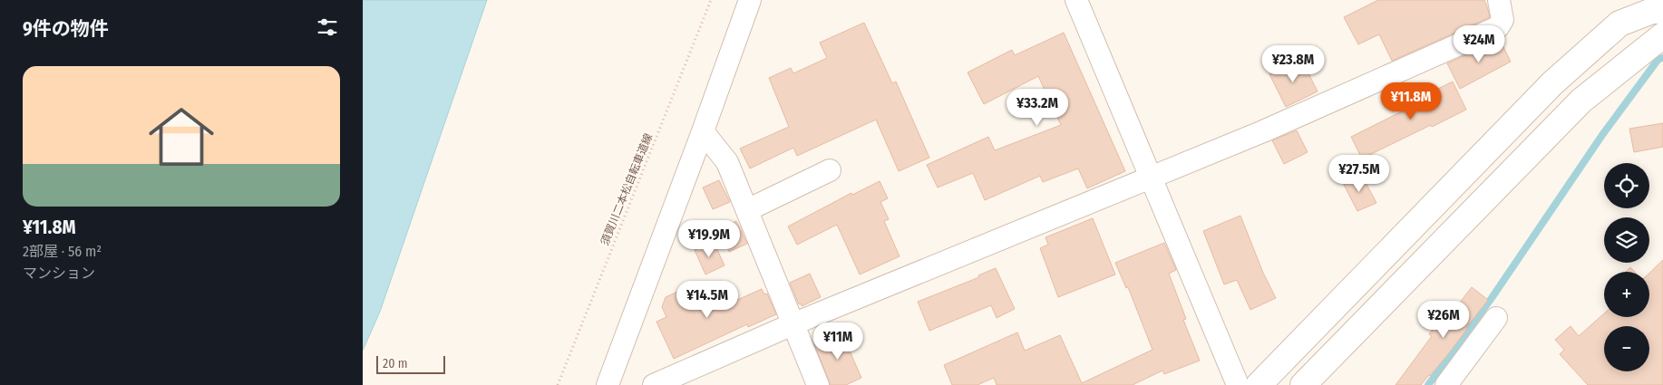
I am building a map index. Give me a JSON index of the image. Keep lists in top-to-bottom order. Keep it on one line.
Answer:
{"streets":{"path":["須賀川二本松自転車道線"]},"scale_bar":"20 m","page":{"heading":"9件の物件","price":["¥24M","¥23.8M","¥11.8M","¥33.2M","¥27.5M","¥19.9M","¥14.5M","¥26M","¥11M"],"list":[{"name":"¥11.8M","note":"2部屋 · 56 m² · マンション"}],"map_buttons":["+","−"],"scale":"20 m"}}
